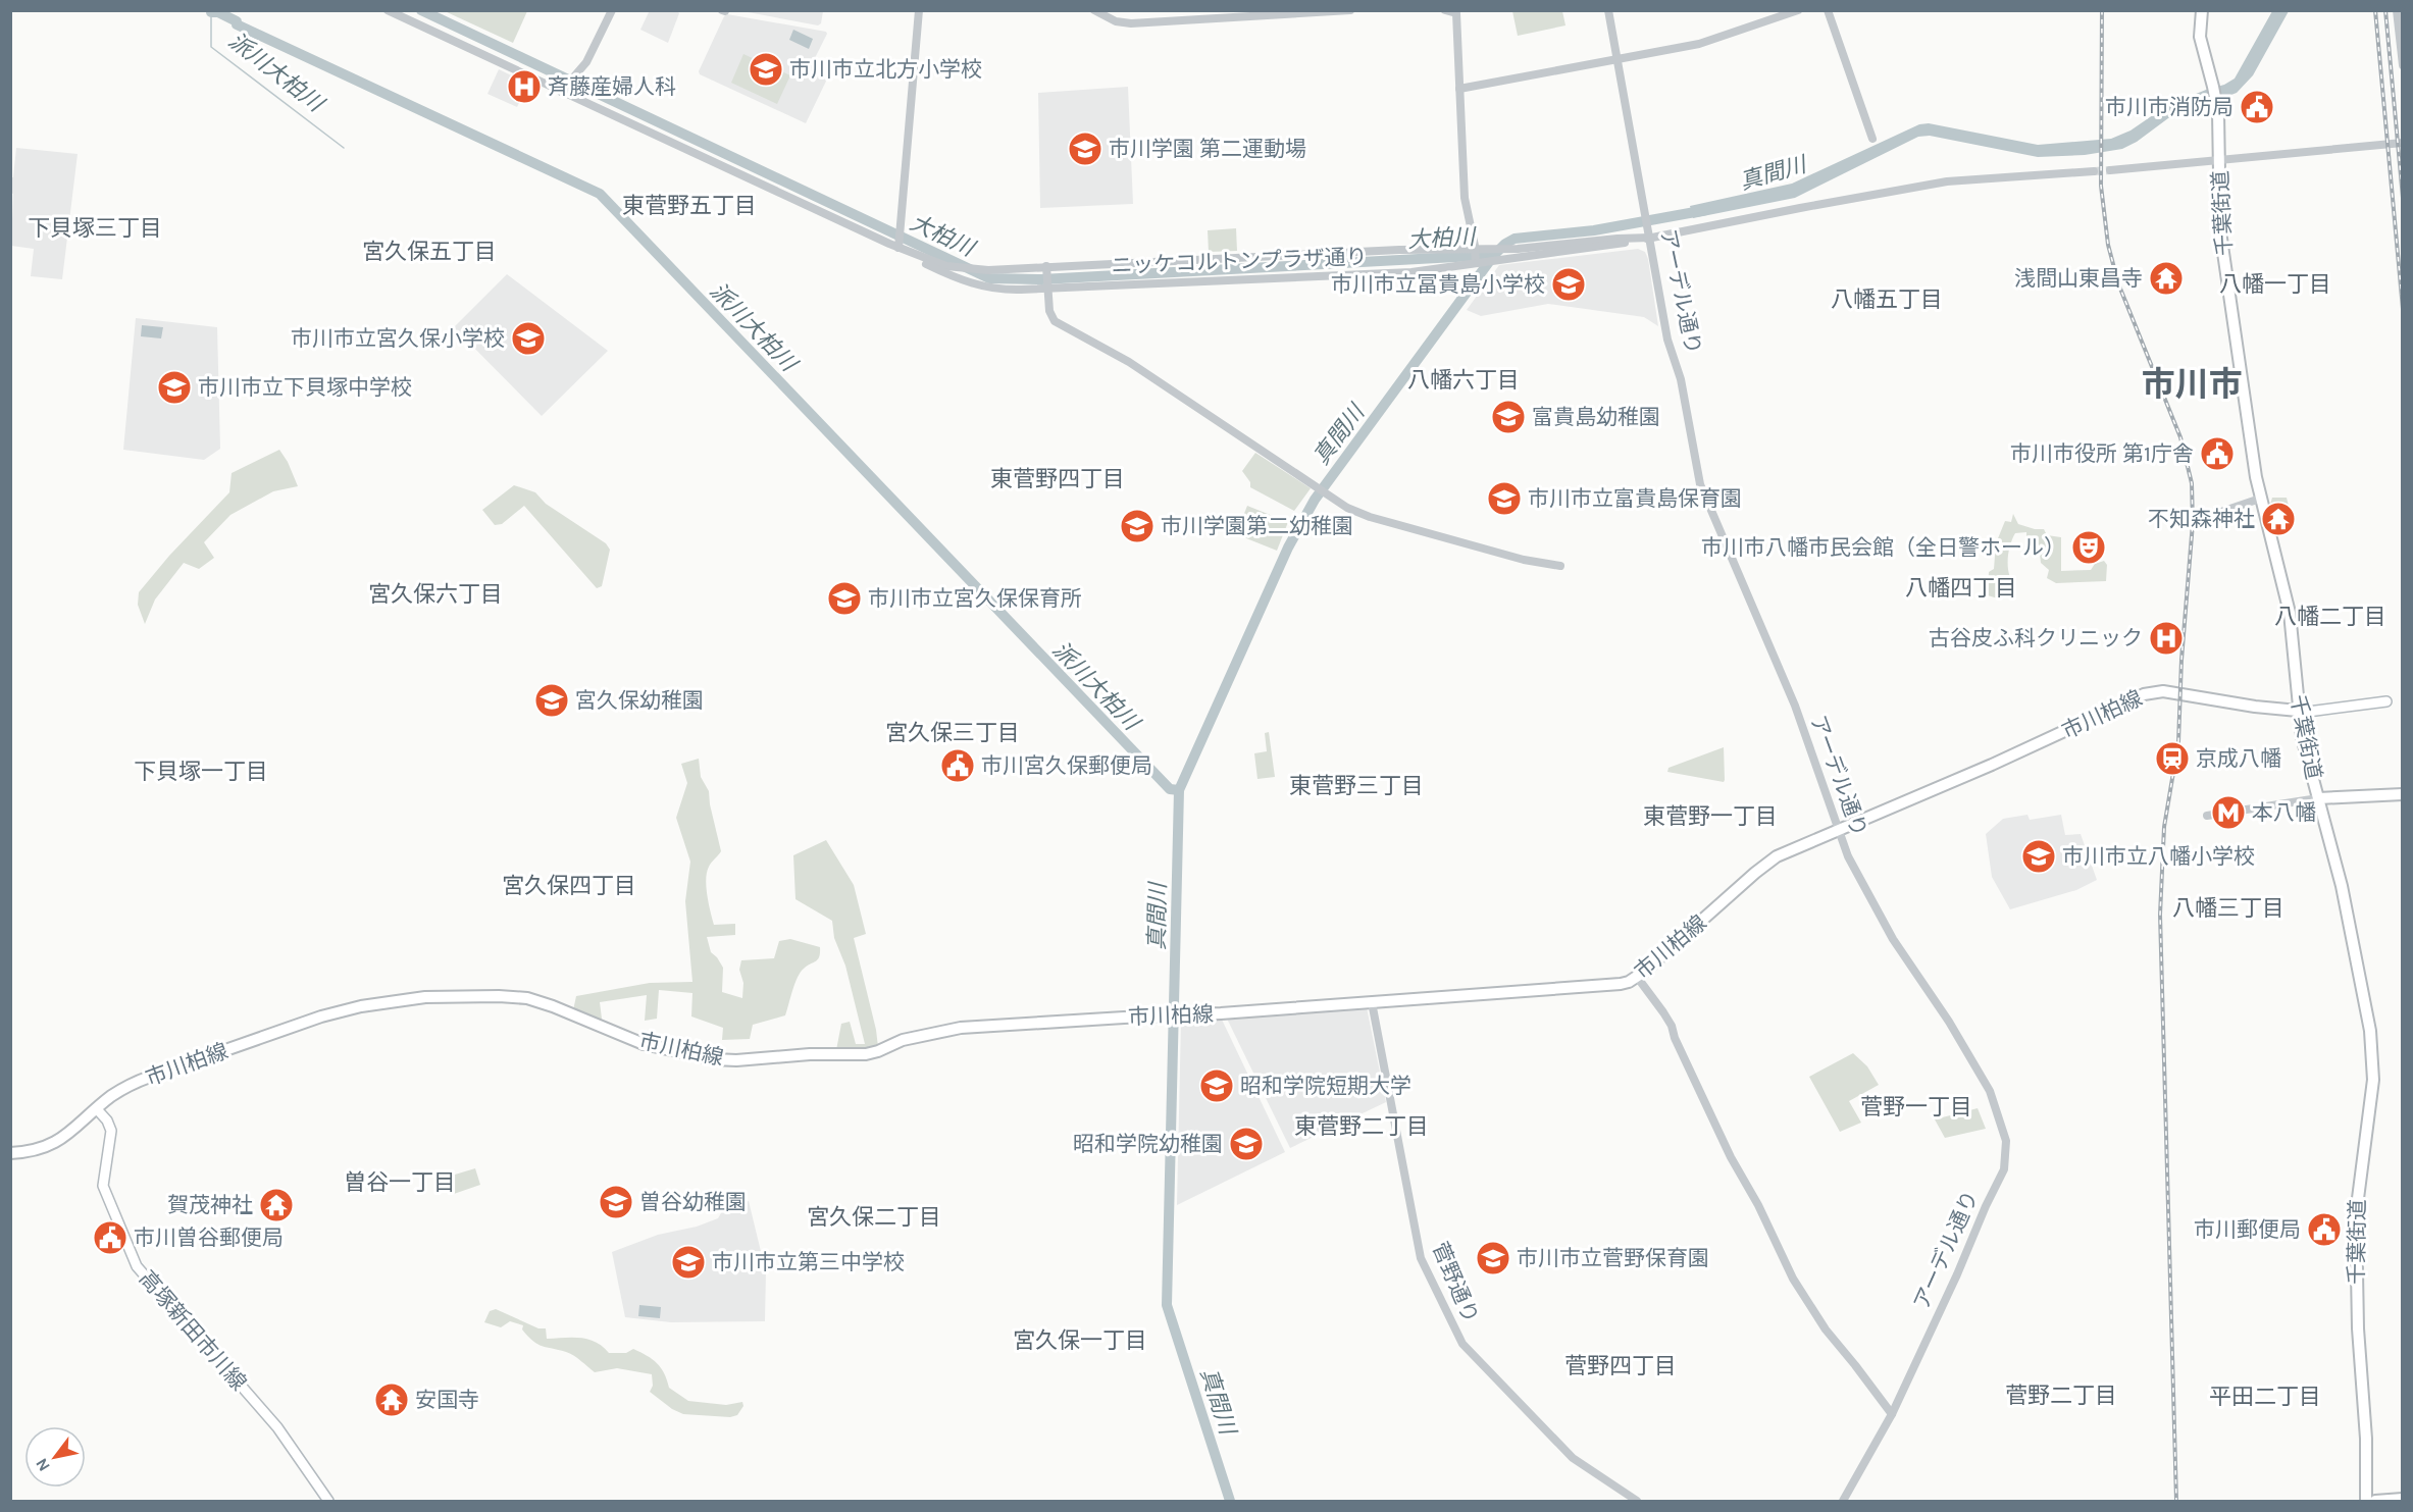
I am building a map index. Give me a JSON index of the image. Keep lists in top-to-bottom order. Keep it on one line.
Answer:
{"streets":{"main road":["千葉街道","市川柏線","高塚新田市川線"],"street":["ニッケコルトンプラザ通り","アーデル通り","菅野通り"]},"crossings":[["千葉街道","市川柏線"],["ニッケコルトンプラザ通り","アーデル通り"],["アーデル通り","市川柏線"],["市川柏線","菅野通り"],["市川柏線","高塚新田市川線"]],"districts":["東菅野五丁目","下貝塚三丁目","宮久保五丁目","八幡一丁目","八幡五丁目","八幡六丁目","市川市","東菅野四丁目","八幡四丁目","宮久保六丁目","八幡二丁目","宮久保三丁目","下貝塚一丁目","東菅野三丁目","東菅野一丁目","宮久保四丁目","八幡三丁目","菅野一丁目","東菅野二丁目","曽谷一丁目","宮久保二丁目","宮久保一丁目","菅野四丁目","菅野二丁目","平田二丁目"],"water":["派川大柏川","真間川","大柏川"],"places":{"school or university":["市川市立北方小学校","市川学園 第二運動場","市川市立冨貴島小学校","市川市立宮久保小学校","市川市立下貝塚中学校","富貴島幼稚園","市川市立富貴島保育園","市川学園第二幼稚園","市川市立宮久保保育所","宮久保幼稚園","市川市立八幡小学校","昭和学院短期大学","昭和学院幼稚園","曽谷幼稚園","市川市立菅野保育園","市川市立第三中学校"],"hospital":["斉藤産婦人科","古谷皮ふ科クリニック"],"public building":["市川市消防局","市川市役所 第1庁舎","市川宮久保郵便局","市川郵便局","市川曽谷郵便局"],"temple":["浅間山東昌寺","不知森神社","賀茂神社","安国寺"],"theatre":["市川市八幡市民会館（全日警ホール）"],"station":["京成八幡"],"metro station":["本八幡"]},"north":"bottom left"}
